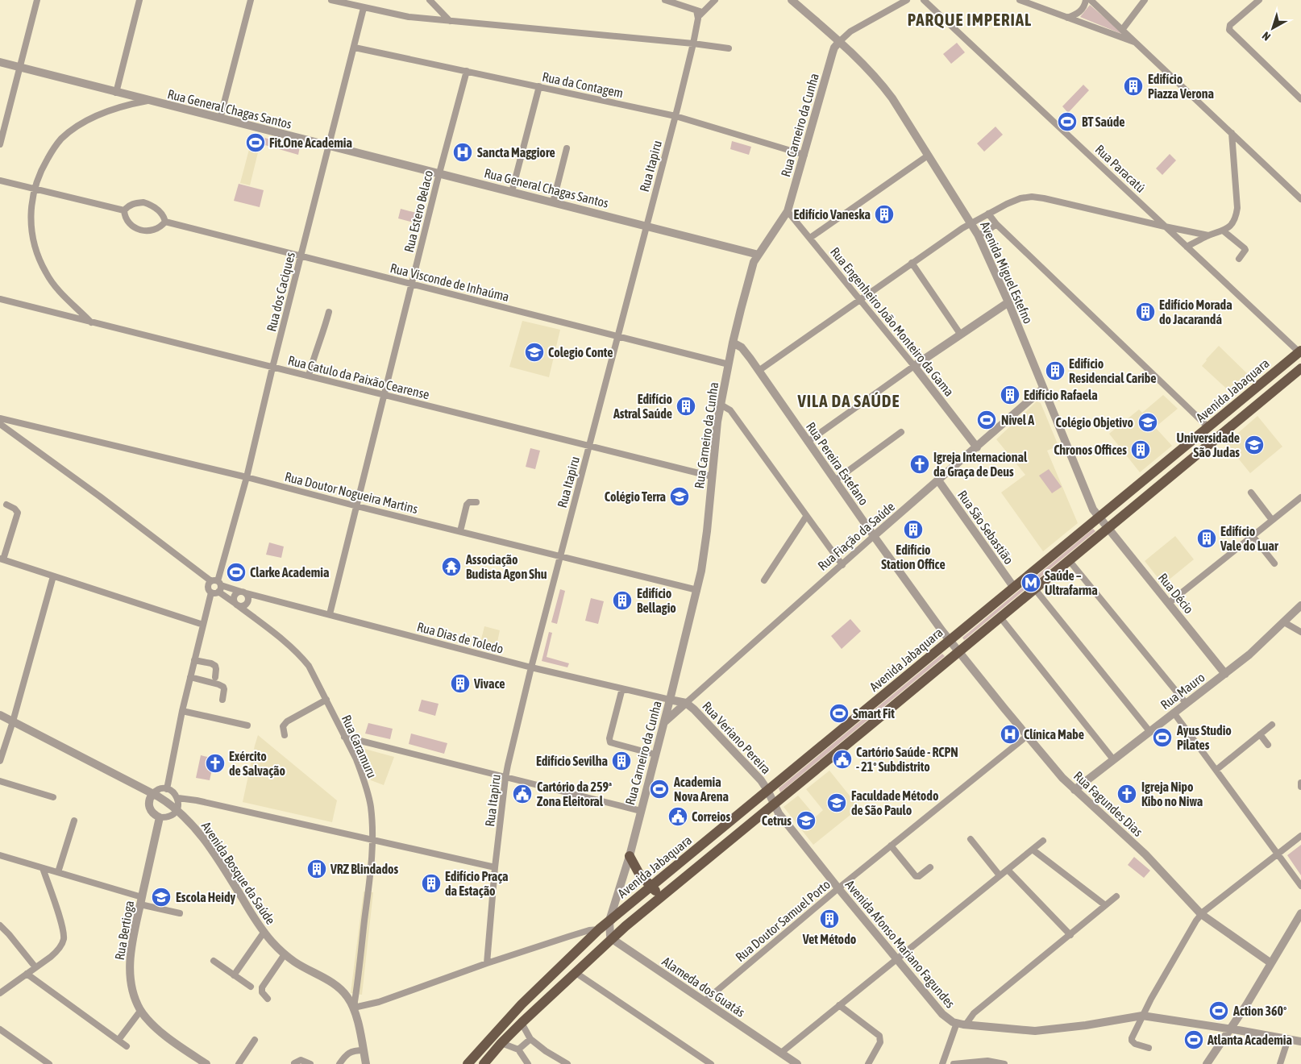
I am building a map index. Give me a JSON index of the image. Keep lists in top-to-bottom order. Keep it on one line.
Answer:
{"streets":{"main road":["Avenida Jabaquara"],"street":["Rua da Contagem","Rua General Chagas Santos","Rua Carneiro da Cunha","Rua Itapiru","Rua Paracatú","Rua Estero Belaco","Avenida Miguel Estefno","Rua Visconde de Inhaúma","Rua dos Caciques","Rua Engenheiro João Monteiro da Gama","Rua Catulo da Paixão Cearense","Rua Pereira Estefano","Rua Doutor Nogueira Martins","Rua São Sebastião","Rua Fiação da Saúde","Rua Décio","Rua Dias de Toledo","Rua Mauro","Rua Veriano Pereira","Rua Caramuru","Rua Fagundes Dias","Avenida Bosque da Saúde","Rua Doutor Samuel Porto","Rua Bertioga","Avenida Afonso Mariano Fagundes","Alameda dos Guatás"]},"crossings":[["Rua da Contagem","Rua Carneiro da Cunha"],["Rua da Contagem","Rua Itapiru"],["Rua da Contagem","Rua Estero Belaco"],["Rua da Contagem","Rua dos Caciques"],["Rua General Chagas Santos","Rua Carneiro da Cunha"],["Rua General Chagas Santos","Rua Itapiru"],["Rua General Chagas Santos","Rua Estero Belaco"],["Rua General Chagas Santos","Rua dos Caciques"],["Rua Carneiro da Cunha","Avenida Miguel Estefno"],["Rua Carneiro da Cunha","Rua Visconde de Inhaúma"],["Rua Carneiro da Cunha","Rua Engenheiro João Monteiro da Gama"],["Rua Carneiro da Cunha","Rua Catulo da Paixão Cearense"],["Rua Carneiro da Cunha","Avenida Jabaquara"],["Rua Carneiro da Cunha","Rua Pereira Estefano"],["Rua Carneiro da Cunha","Rua Doutor Nogueira Martins"],["Rua Carneiro da Cunha","Rua Dias de Toledo"],["Rua Carneiro da Cunha","Rua Veriano Pereira"],["Rua Itapiru","Rua Visconde de Inhaúma"],["Rua Itapiru","Rua Catulo da Paixão Cearense"],["Rua Itapiru","Rua Doutor Nogueira Martins"],["Rua Itapiru","Rua Dias de Toledo"],["Rua Paracatú","Avenida Jabaquara"],["Rua Estero Belaco","Rua Visconde de Inhaúma"],["Rua Estero Belaco","Rua Catulo da Paixão Cearense"],["Rua Estero Belaco","Rua Doutor Nogueira Martins"],["Rua Estero Belaco","Rua Dias de Toledo"],["Avenida Miguel Estefno","Avenida Jabaquara"],["Avenida Miguel Estefno","Rua Fiação da Saúde"],["Avenida Miguel Estefno","Rua Décio"],["Rua Visconde de Inhaúma","Rua dos Caciques"],["Rua dos Caciques","Rua Catulo da Paixão Cearense"],["Rua dos Caciques","Rua Doutor Nogueira Martins"],["Rua dos Caciques","Rua Dias de Toledo"],["Rua dos Caciques","Rua Caramuru"],["Rua Engenheiro João Monteiro da Gama","Rua Fiação da Saúde"],["Avenida Jabaquara","Rua Pereira Estefano"],["Avenida Jabaquara","Rua São Sebastião"],["Avenida Jabaquara","Rua Décio"],["Avenida Jabaquara","Rua Veriano Pereira"],["Avenida Jabaquara","Rua Fagundes Dias"],["Avenida Jabaquara","Avenida Afonso Mariano Fagundes"],["Avenida Jabaquara","Alameda dos Guatás"],["Rua Pereira Estefano","Rua Fiação da Saúde"],["Rua Pereira Estefano","Rua Fagundes Dias"],["Rua São Sebastião","Rua Fiação da Saúde"],["Rua Fiação da Saúde","Rua Veriano Pereira"],["Rua Décio","Rua Mauro"],["Rua Dias de Toledo","Rua Caramuru"],["Rua Mauro","Rua Fagundes Dias"],["Rua Veriano Pereira","Avenida Afonso Mariano Fagundes"],["Rua Caramuru","Avenida Bosque da Saúde"],["Rua Fagundes Dias","Rua Doutor Samuel Porto"],["Rua Doutor Samuel Porto","Avenida Afonso Mariano Fagundes"],["Rua Doutor Samuel Porto","Alameda dos Guatás"]],"districts":["PARQUE IMPERIAL","VILA DA SAÚDE"],"places":{"building":["Edifício Piazza Verona","Edifício Vaneska","Edifício Morada do Jacarandá","Edifício Residencial Caribe","Edifício Rafaela","Edifício Astral Saúde","Chronos Offices","Edifício Station Office","Edifício Vale do Luar","Edifício Bellagio","Vivace","Edifício Sevilha","VRZ Blindados","Edifício Praça da Estação","Vet Método"],"sports":["BT Saúde","Fit.One Academia","Nivel A","Clarke Academia","Smart Fit","Ayus Studio Pilates","Academia Nova Arena","Action 360º","Atlanta Academia"],"hospital":["Sancta Maggiore","Clínica Mabe"],"school or university":["Colegio Conte","Colégio Objetivo","Universidade São Judas","Colégio Terra","Faculdade Método de São Paulo","Cetrus","Escola Heidy"],"church":["Igreja Internacional da Graça de Deus","Exército de Salvação","Igreja Nipo Kibo no Niwa"],"temple":["Associação Budista Agon Shu"],"metro station":["Saúde – Ultrafarma"],"public building":["Cartório Saúde - RCPN - 21º Subdistrito","Cartório da 259ª Zona Eleitoral","Correios"]},"north":"bottom left"}
